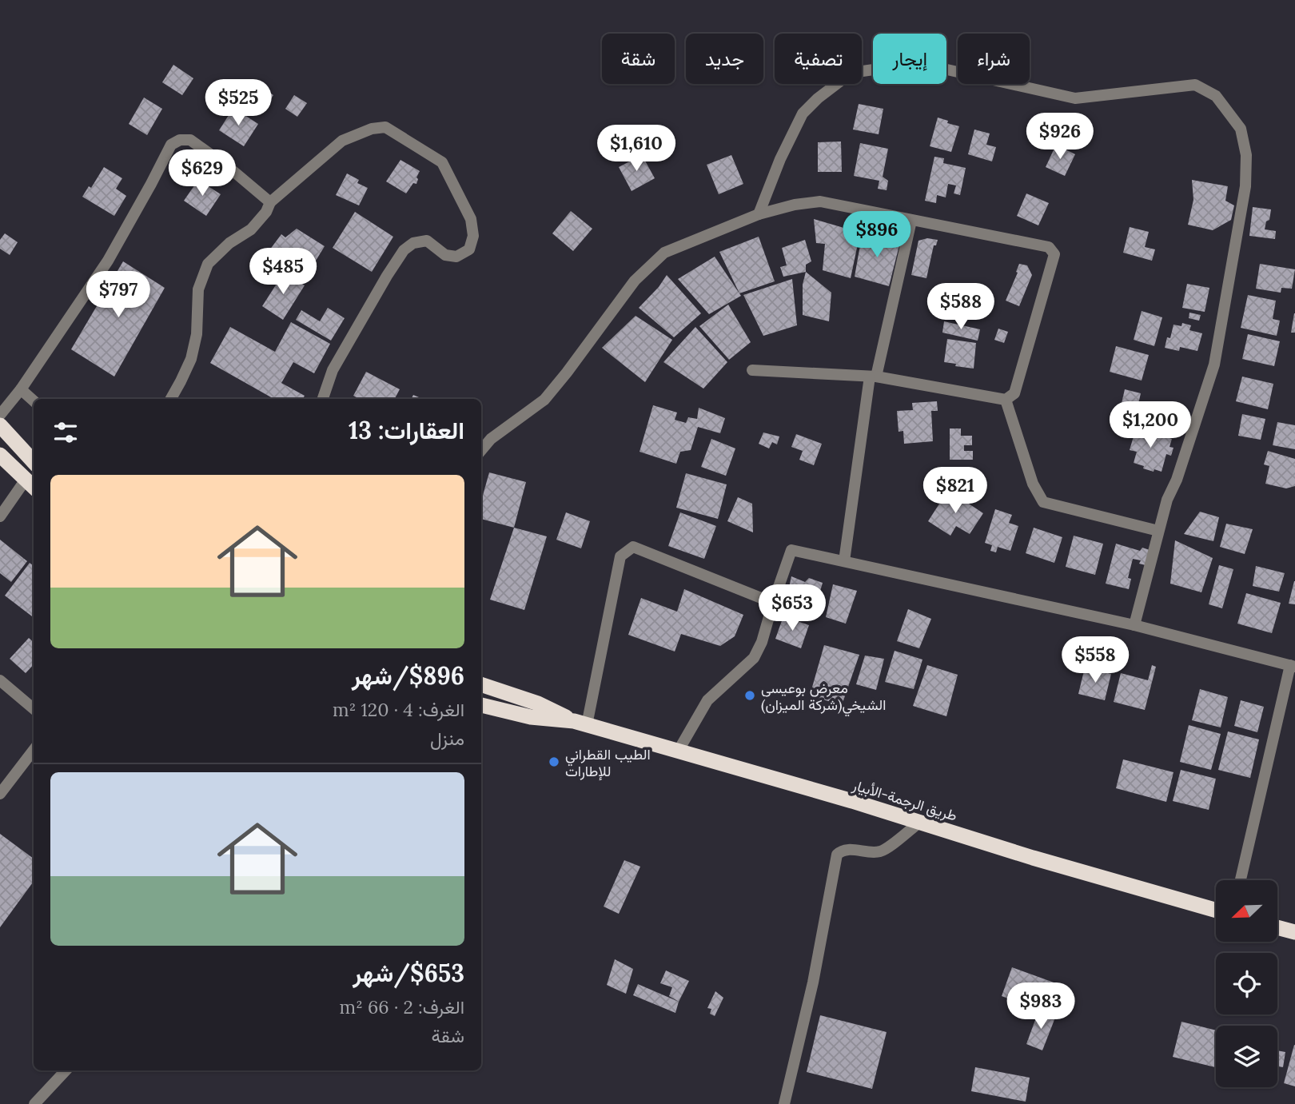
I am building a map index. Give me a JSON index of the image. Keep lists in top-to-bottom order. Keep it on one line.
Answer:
{"streets":{"highway":["طريق الرجمة-الأبيار"]},"places":["معرض بوعيسى الشيخي(شركة الميزان)","الطيب القطراني للإطارات"],"north":"bottom left","page":{"chip":["شراء","إيجار","تصفية","جديد","شقة"],"price":["$525","$926","$1,610","$629","$896","$485","$797","$588","$1,200","$821","$653","$558","$983"],"heading":"العقارات: 13","list":[{"name":"$896/شهر","note":"الغرف: 4 · 120 m² · منزل"},{"name":"$653/شهر","note":"الغرف: 2 · 66 m² · شقة"}]}}
